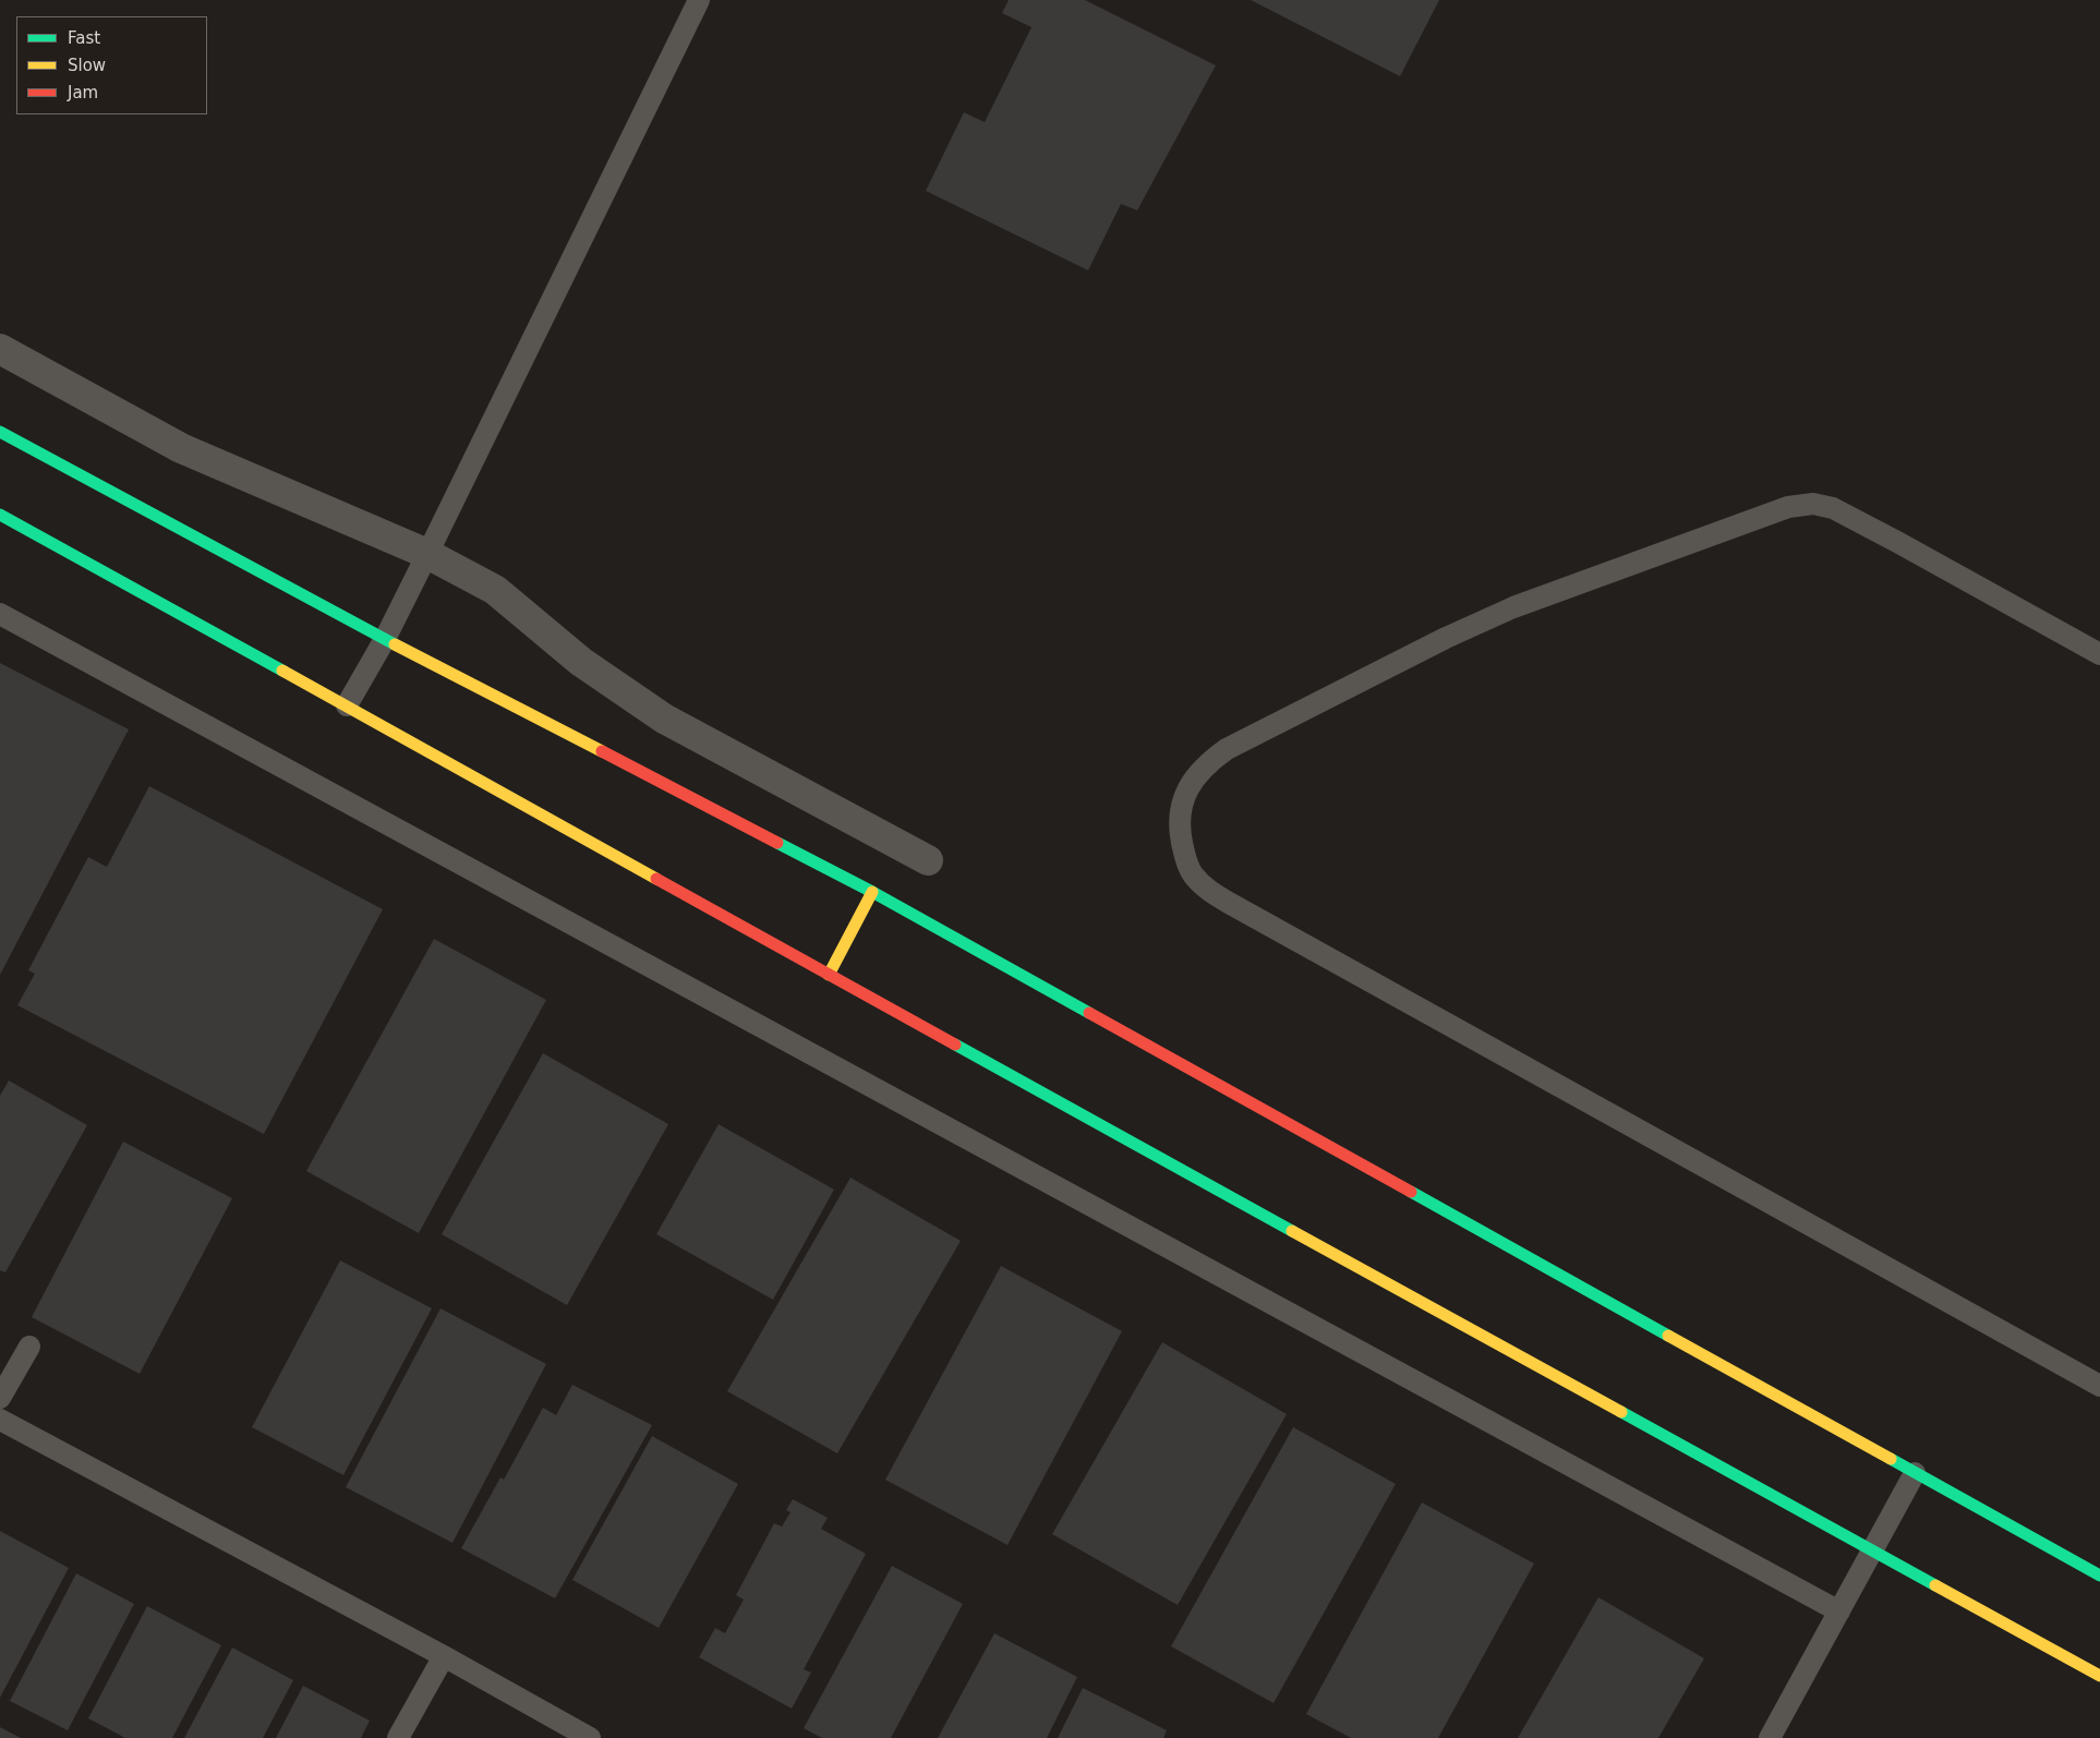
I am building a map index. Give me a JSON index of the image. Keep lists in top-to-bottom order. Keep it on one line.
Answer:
{"legend":["Fast","Slow","Jam"]}
